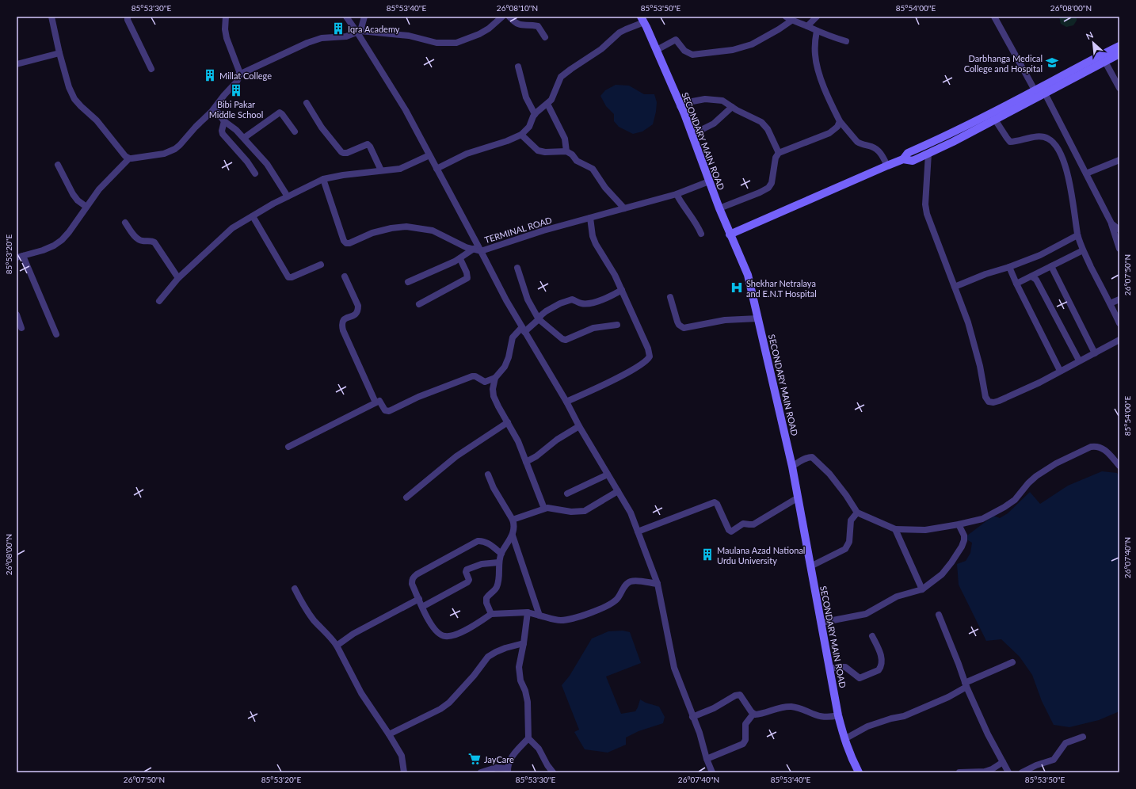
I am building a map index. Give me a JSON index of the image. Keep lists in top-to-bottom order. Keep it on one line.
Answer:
{"streets":{"main road":["SECONDARY MAIN ROAD"],"street":["TERMINAL ROAD"]},"crossings":[["SECONDARY MAIN ROAD","TERMINAL ROAD"]],"places":{"building":["Iqra Academy","Millat College","Bibi Pakar Middle School","Maulana Azad National Urdu University"],"school or university":["Darbhanga Medical College and Hospital"],"hospital":["Shekhar Netralaya and E.N.T Hospital"],"supermarket":["JayCare"]},"north":"top left","coordinates":["85°53'30\"E","85°53'40\"E","26°08'10\"N","85°53'50\"E","85°54'00\"E","26°08'00\"N","85°53'20\"E","26°07'50\"N","26°07'40\"N"]}
